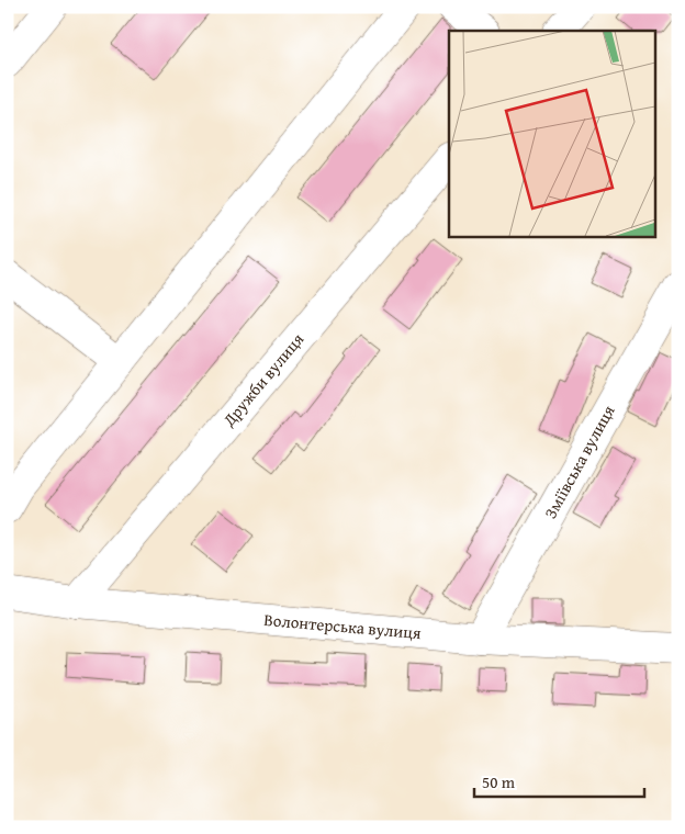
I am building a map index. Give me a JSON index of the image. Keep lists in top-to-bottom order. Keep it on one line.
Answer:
{"streets":{"street":["Дружби вулиця","Зміївська вулиця","Волонтерська вулиця"]},"crossings":[["Дружби вулиця","Волонтерська вулиця"],["Зміївська вулиця","Волонтерська вулиця"]],"scale_bar":"50 m"}
